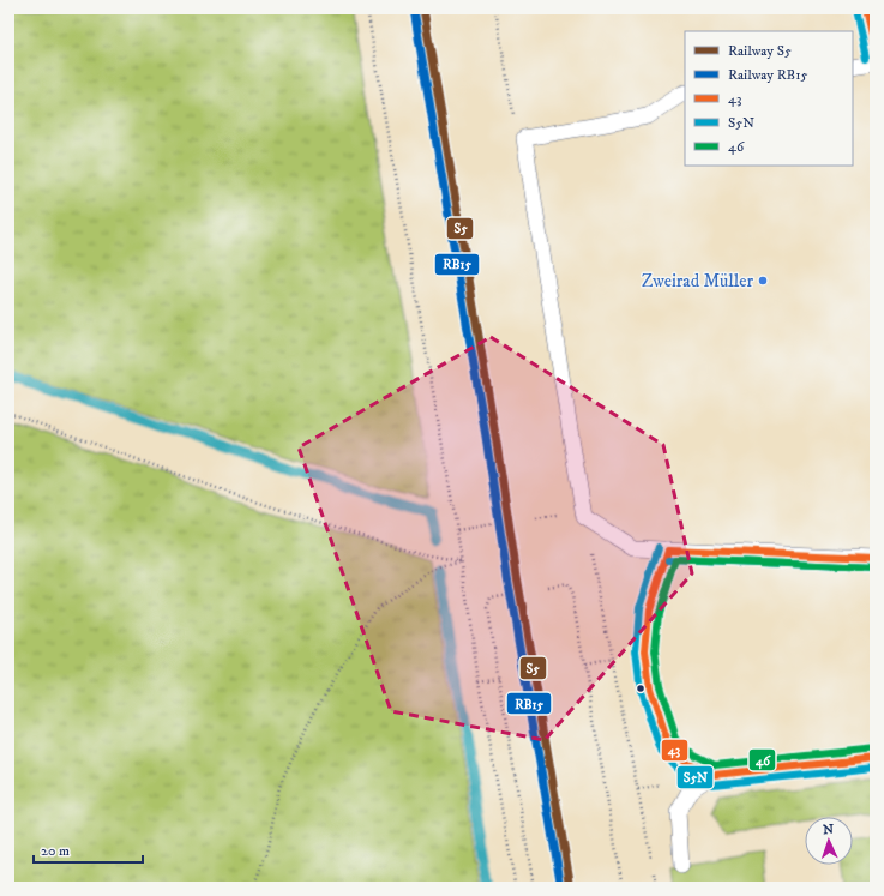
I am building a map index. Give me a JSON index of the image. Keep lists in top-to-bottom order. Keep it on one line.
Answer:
{"places":["Zweirad Müller"],"lines":["rail line S5","transit line 43","rail line RB15","transit line S5N","transit line 46"],"legend":["Railway S5","Railway RB15","43","S5N","46"],"scale_bar":"20 m","north":"top"}
